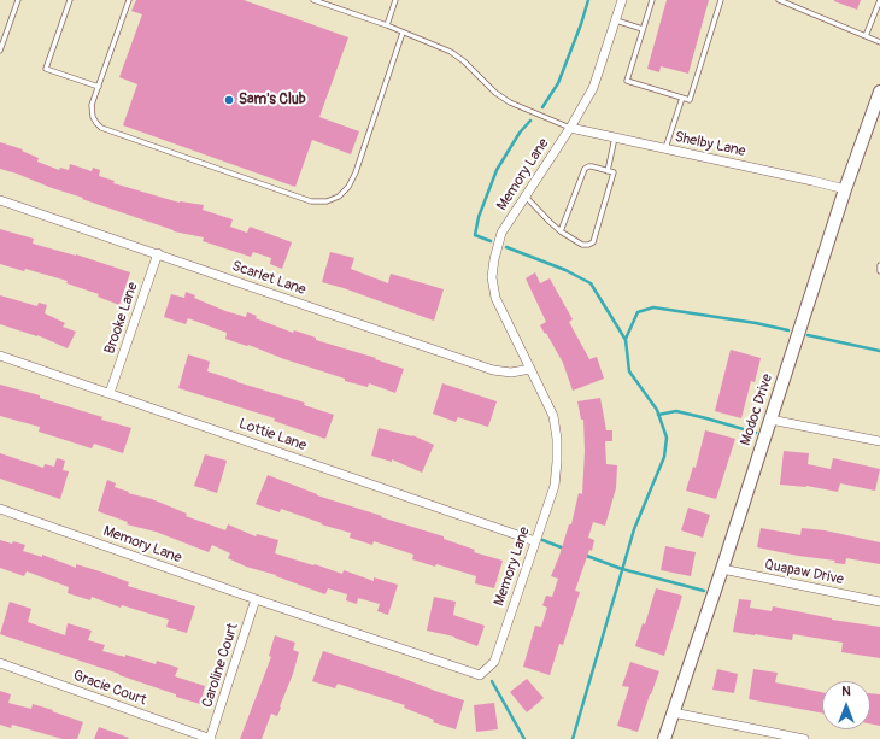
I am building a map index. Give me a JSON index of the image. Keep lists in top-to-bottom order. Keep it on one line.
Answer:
{"streets":{"street":["Shelby Lane","Memory Lane","Scarlet Lane","Brooke Lane","Modoc Drive","Lottie Lane","Quapaw Drive","Caroline Court","Gracie Court"]},"crossings":[["Shelby Lane","Memory Lane"],["Shelby Lane","Modoc Drive"],["Memory Lane","Scarlet Lane"],["Memory Lane","Lottie Lane"],["Memory Lane","Caroline Court"],["Scarlet Lane","Brooke Lane"],["Brooke Lane","Lottie Lane"],["Modoc Drive","Quapaw Drive"],["Caroline Court","Gracie Court"]],"places":["Sam's Club"],"north":"top"}
